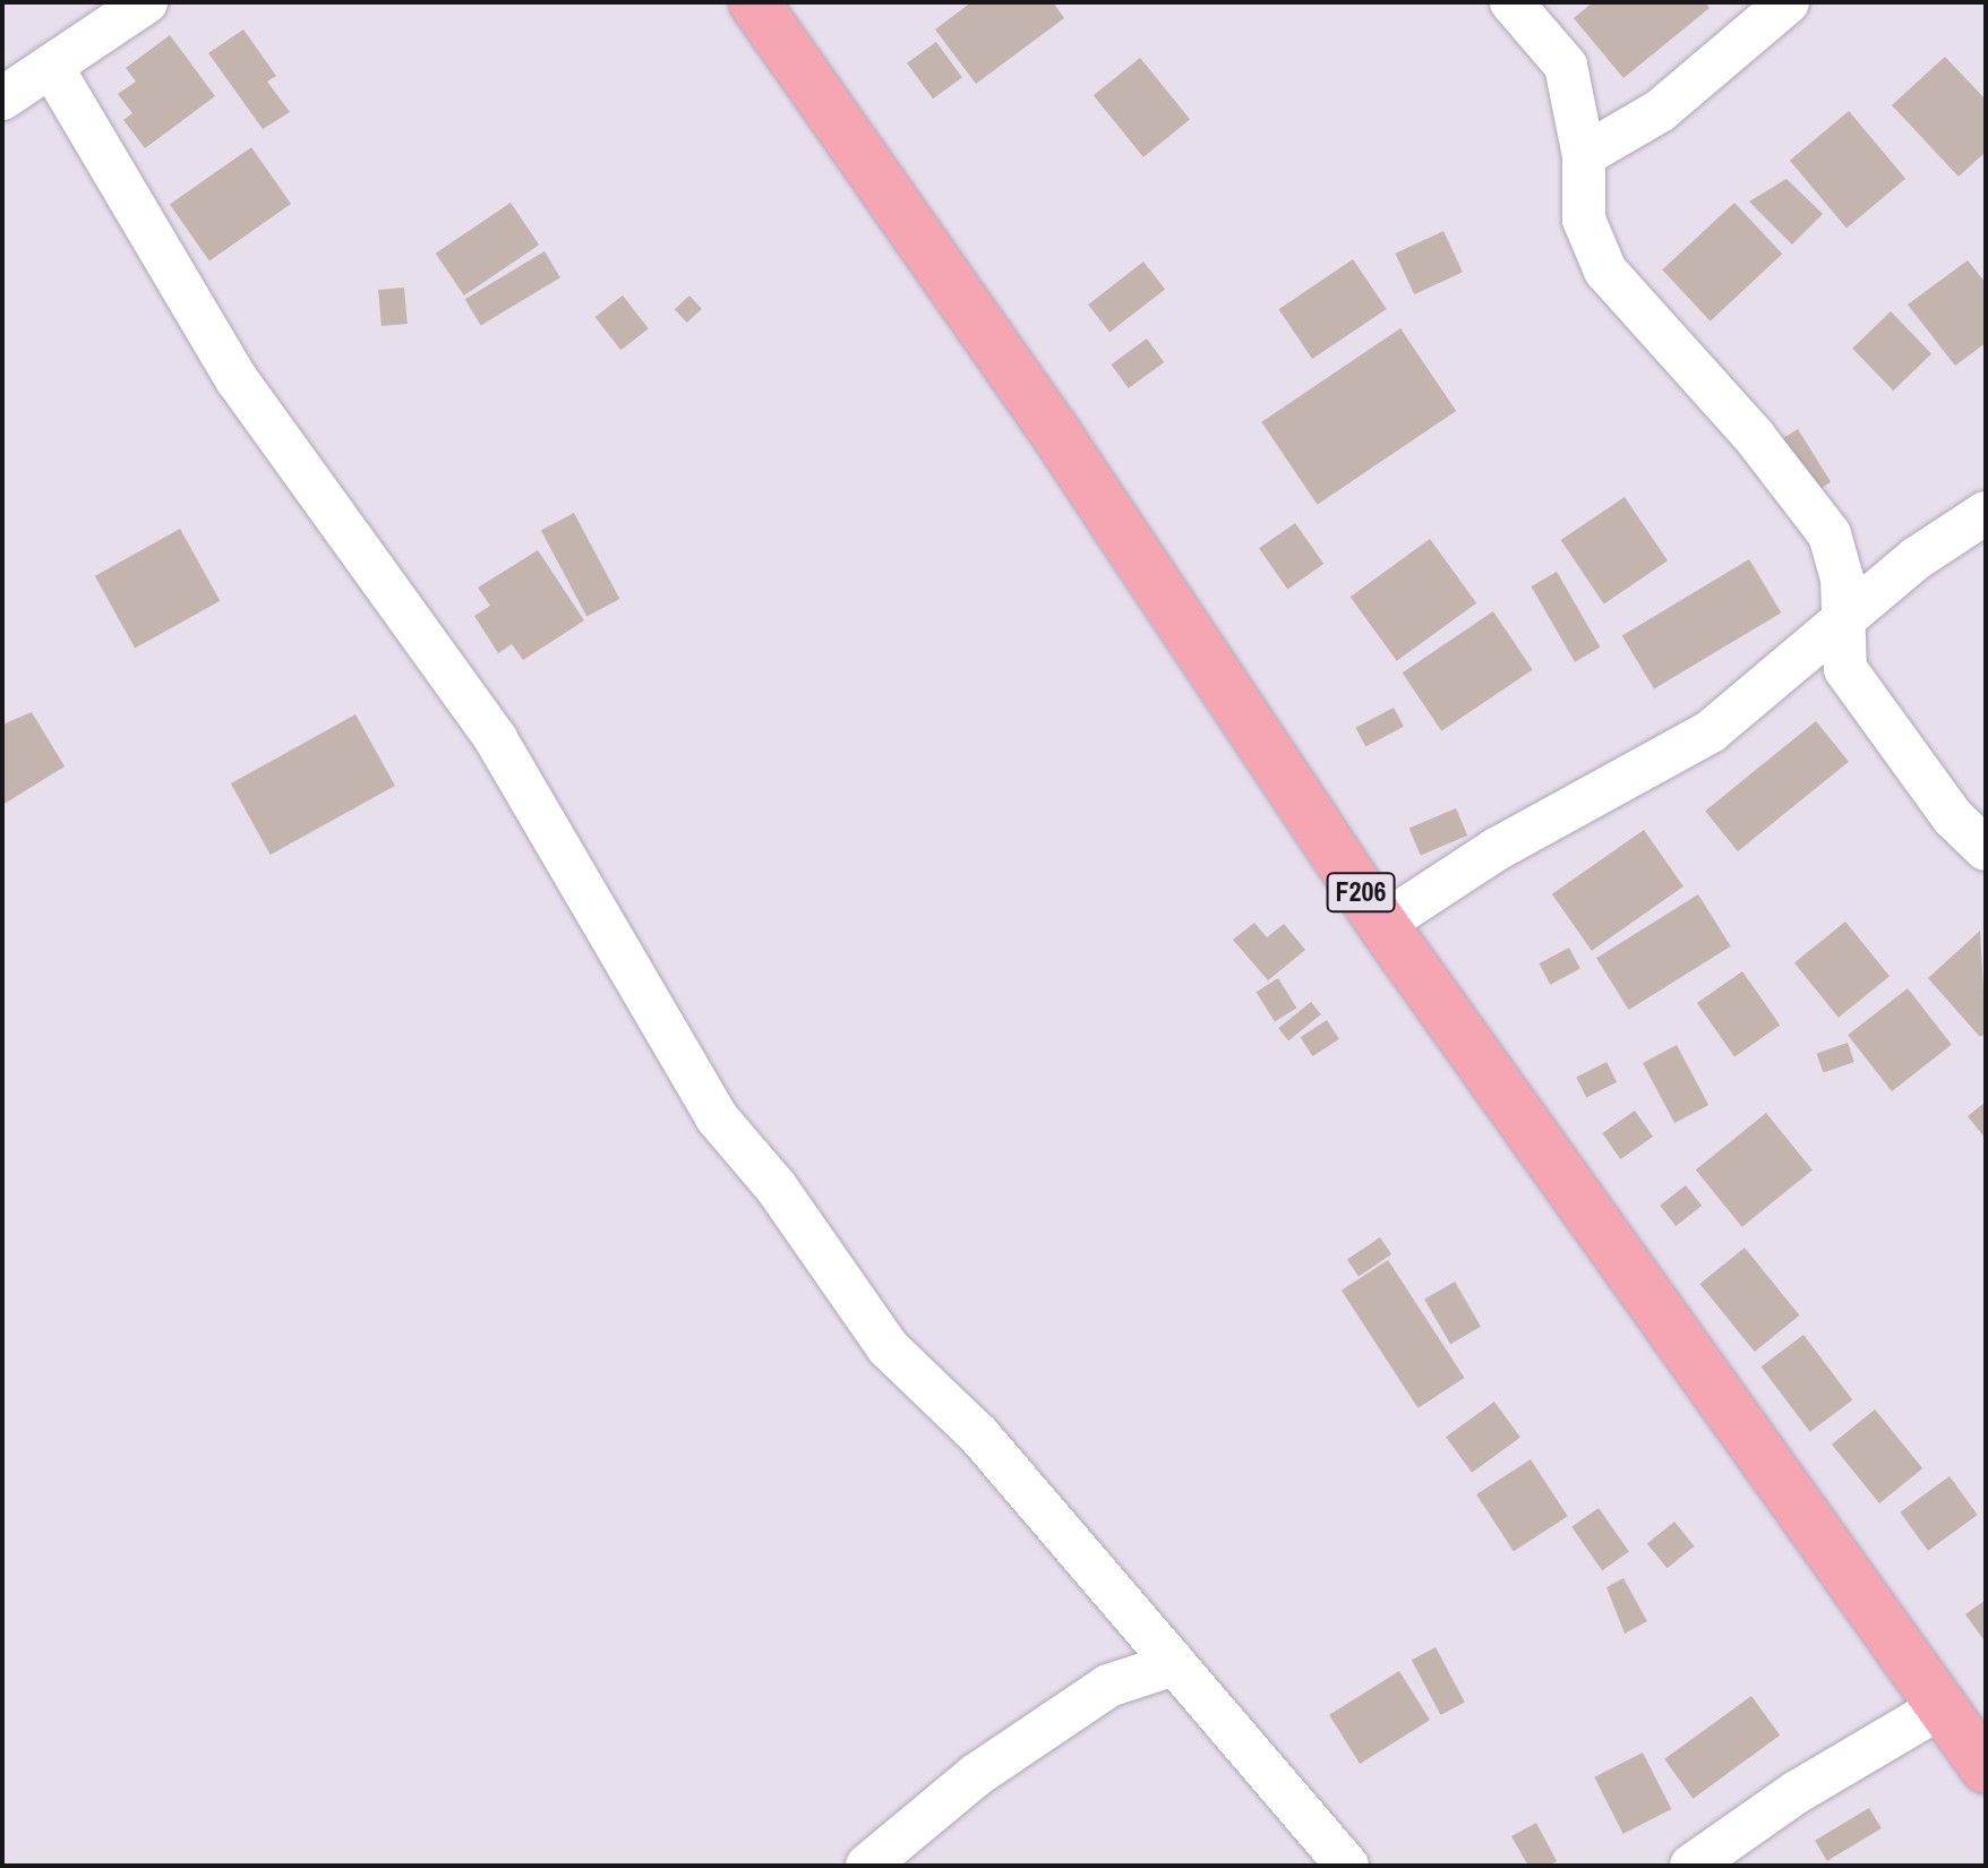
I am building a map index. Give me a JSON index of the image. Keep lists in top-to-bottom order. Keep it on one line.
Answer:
{"streets":{"main road":["F206"]}}
